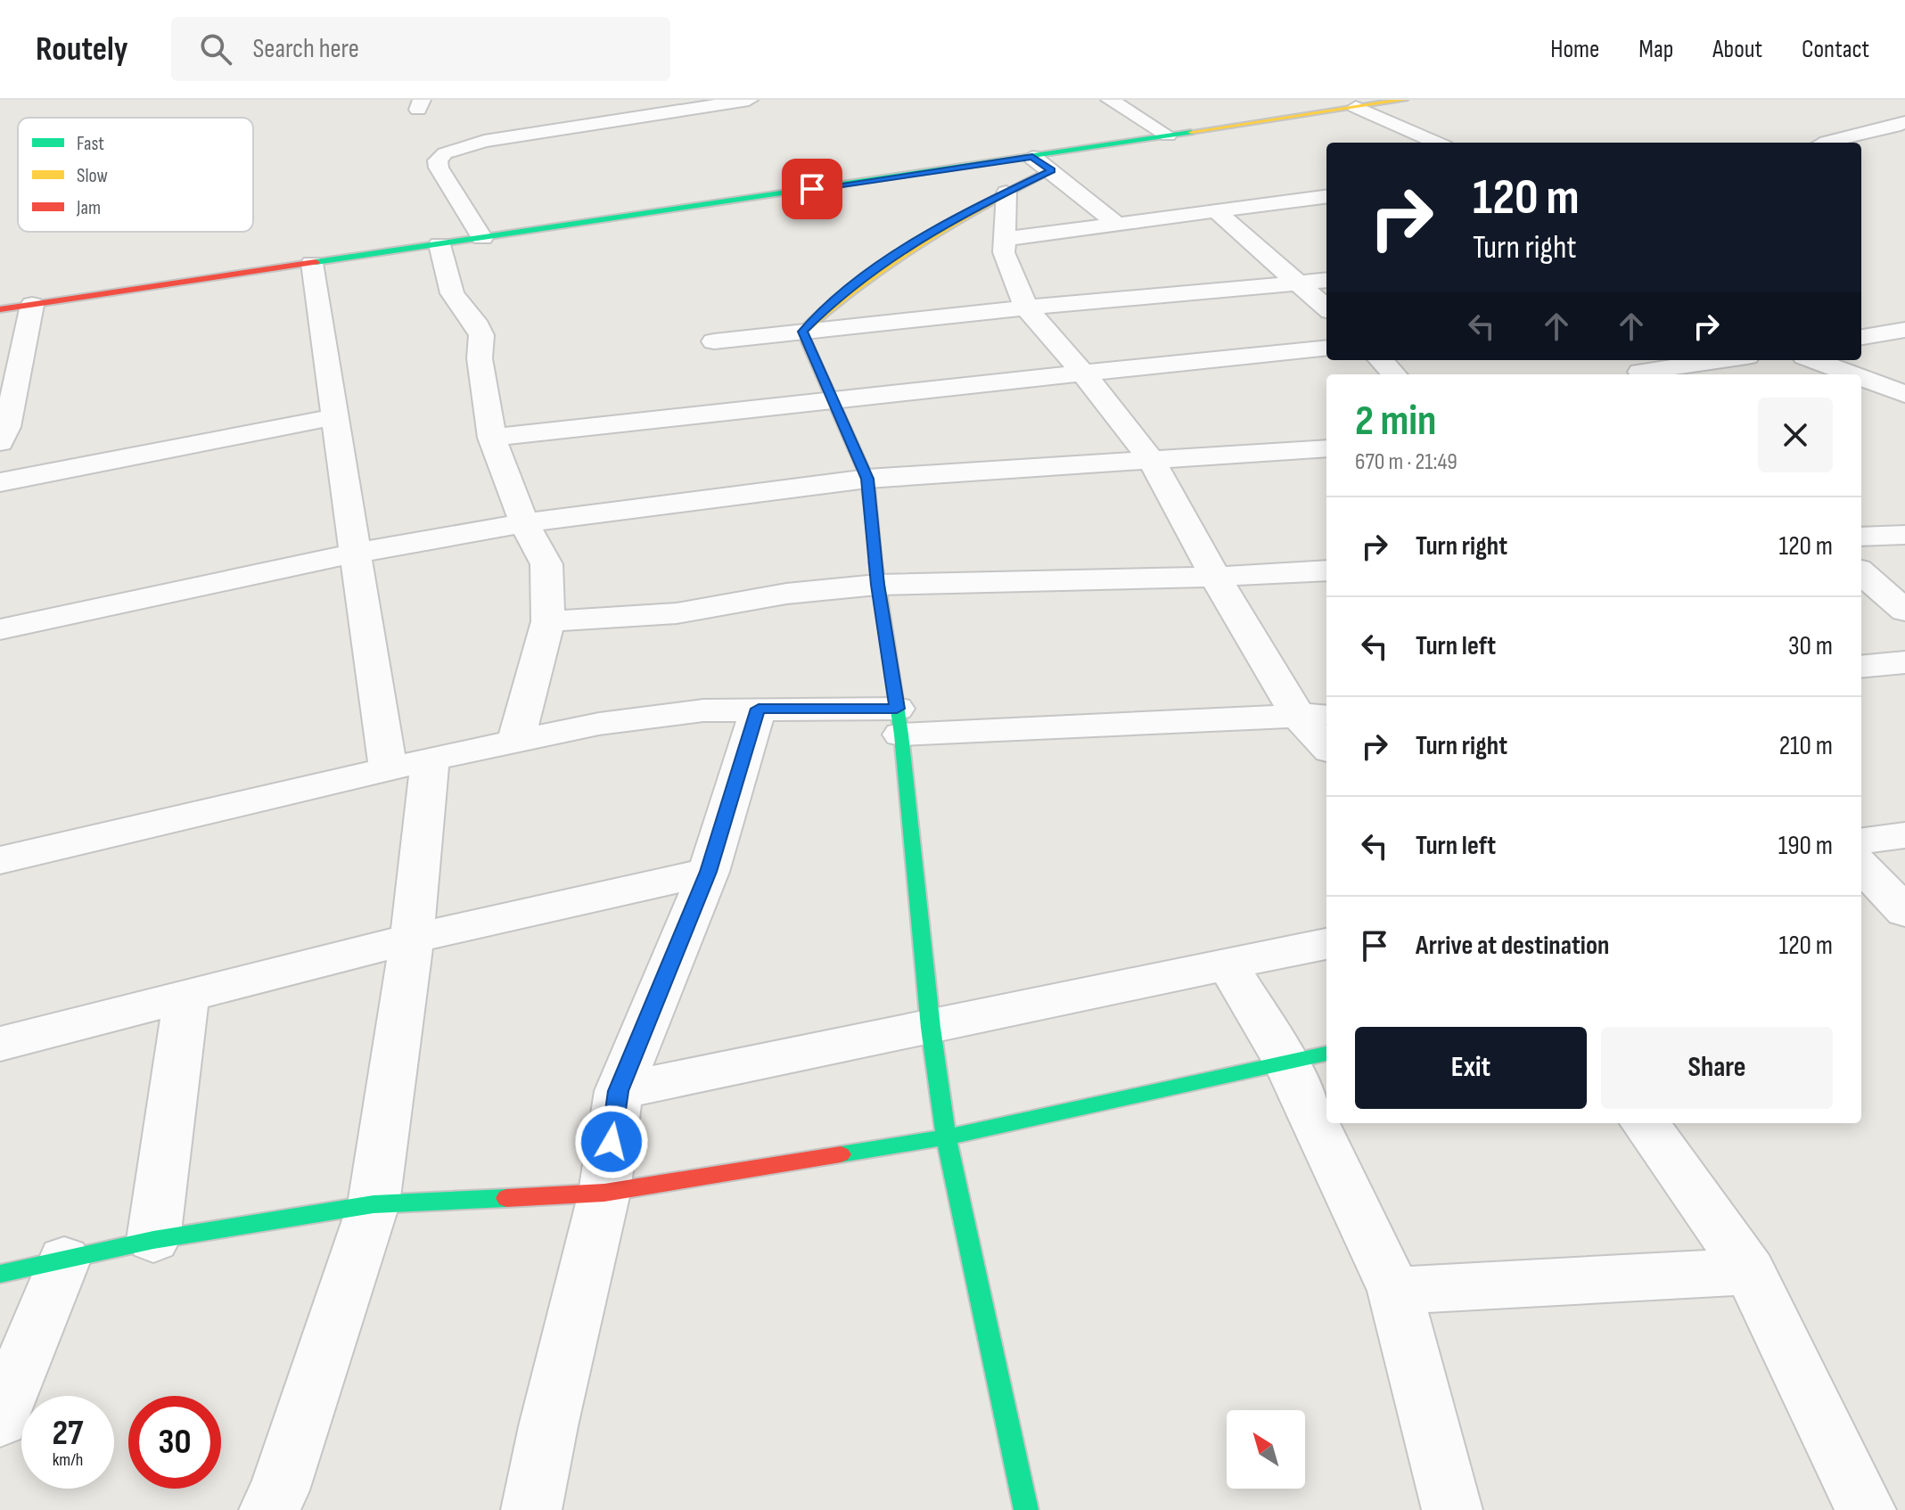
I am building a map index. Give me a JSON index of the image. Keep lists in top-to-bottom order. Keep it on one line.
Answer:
{"legend":["Fast","Slow","Jam"],"north":"top left","page":{"header":"Routely","search":"Search here","nav":["Home","Map","About","Contact"],"turn":["120 m","Turn right"],"heading":["2 min","670 m · 21:49"],"list":[{"name":"Turn right","value":"120 m"},{"name":"Turn left","value":"30 m"},{"name":"Turn right","value":"210 m"},{"name":"Turn left","value":"190 m"},{"name":"Arrive at destination","value":"120 m"}],"buttons":["Exit","Share"],"speed":"27 km/h","limit":"30"}}
